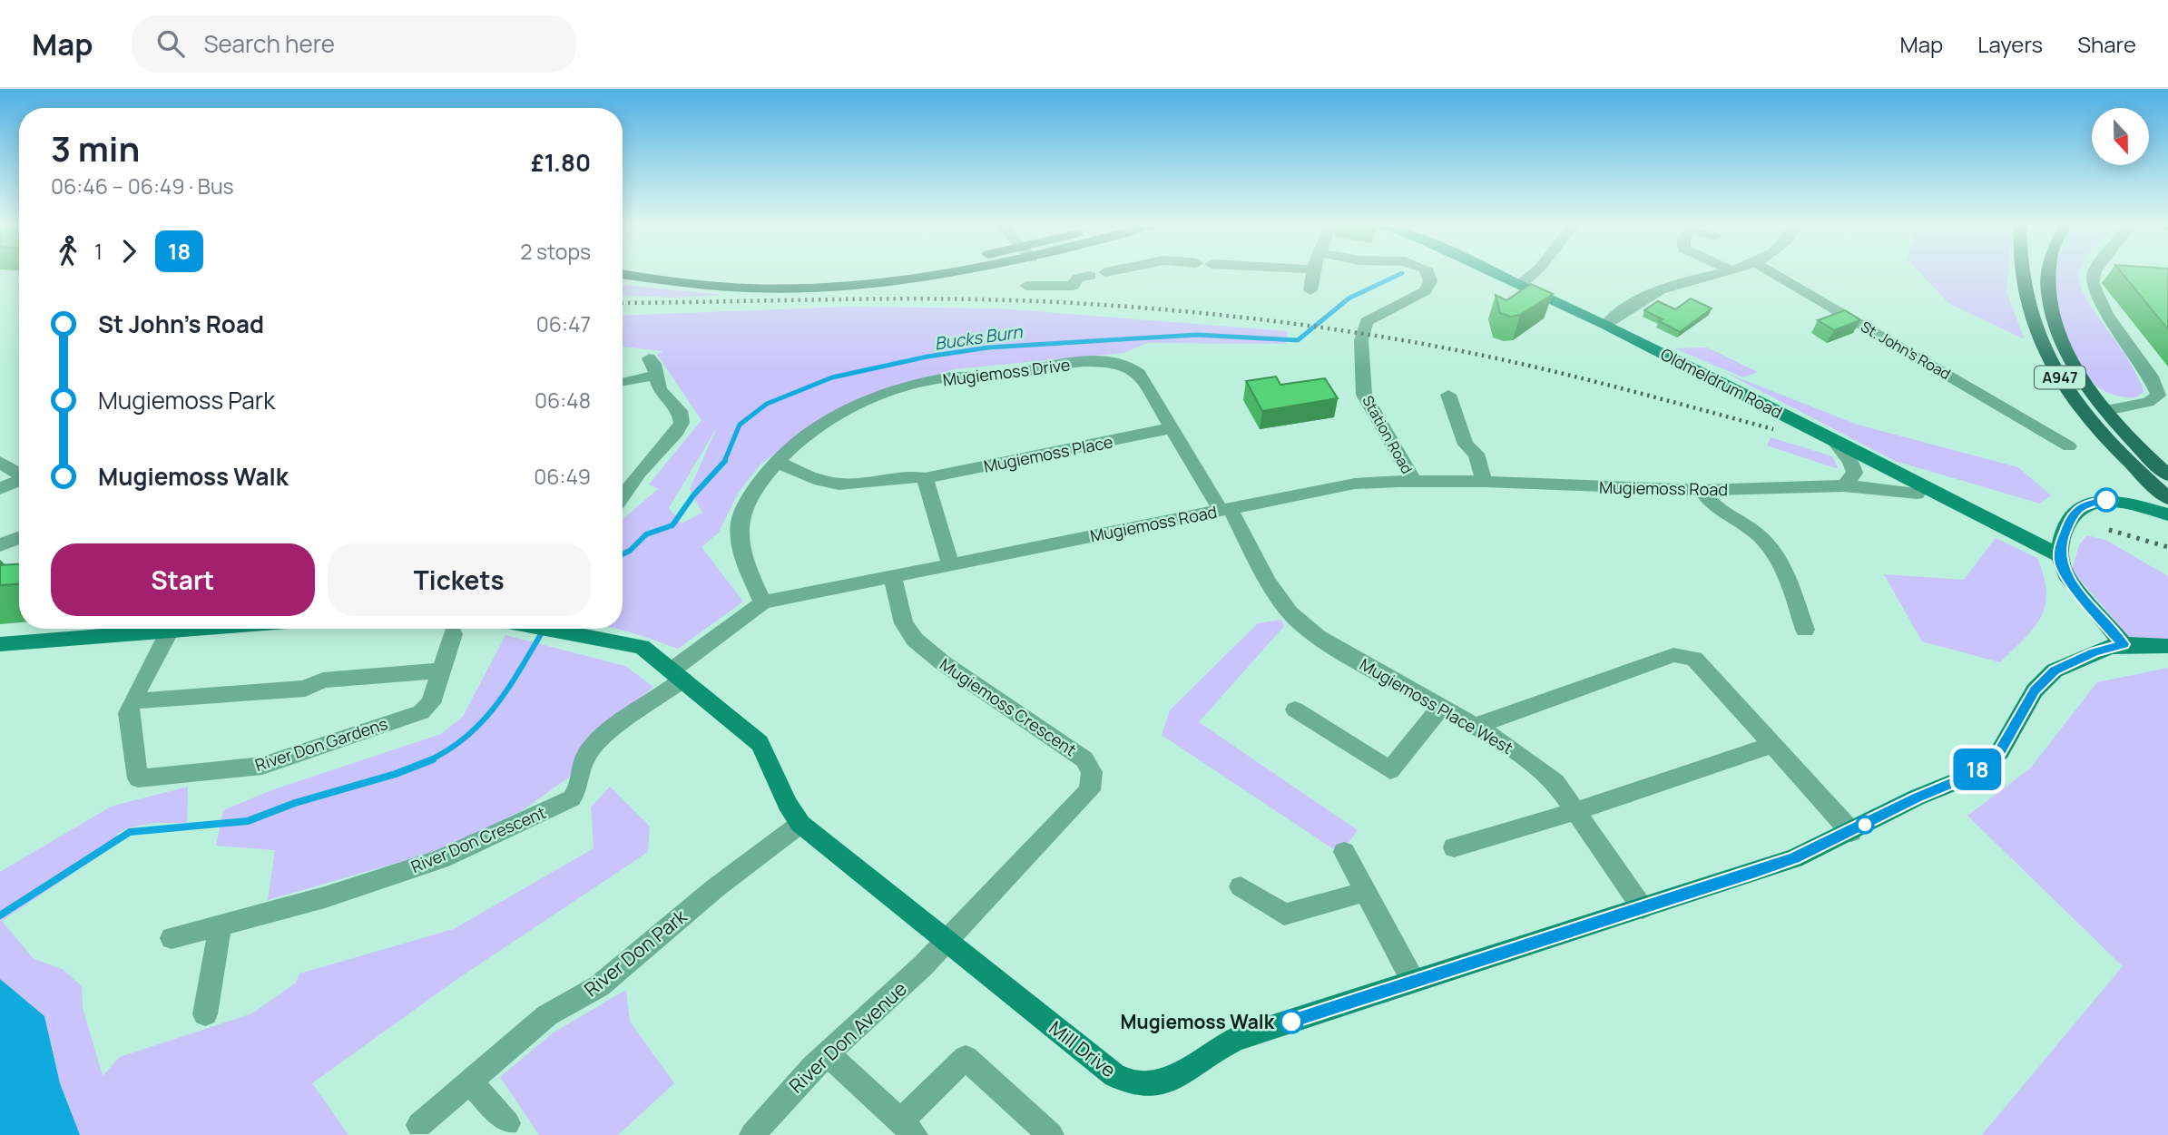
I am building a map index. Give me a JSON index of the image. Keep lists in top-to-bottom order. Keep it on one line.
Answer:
{"streets":{"main road":["A947"],"street":["St. John's Road","Mugiemoss Drive","Oldmeldrum Road","Station Road","Mugiemoss Place","Mugiemoss Road","Mugiemoss Place West","Mugiemoss Crescent","River Don Gardens","River Don Crescent","River Don Park","River Don Avenue","Mill Drive"]},"crossings":[["Mugiemoss Drive","Mugiemoss Place"],["Mugiemoss Drive","Mugiemoss Road"],["Mugiemoss Drive","Mugiemoss Place West"],["Station Road","Mugiemoss Road"],["Mugiemoss Road","Mugiemoss Place West"],["Mugiemoss Road","Mugiemoss Crescent"],["Mugiemoss Road","River Don Crescent"],["Mugiemoss Road","Mill Drive"],["Mugiemoss Place West","Mill Drive"],["Mugiemoss Crescent","River Don Avenue"],["Mugiemoss Crescent","Mill Drive"],["River Don Crescent","Mill Drive"],["River Don Park","Mill Drive"],["River Don Avenue","Mill Drive"]],"water":["Bucks Burn"],"places":["Mugiemoss Walk"],"lines":["bus line 18"],"north":"bottom","page":{"header":"Map","search":"Search here","nav":["Map","Layers","Share"],"on_map":"18","heading":["3 min","06:46 – 06:49 · Bus","£1.80"],"legs":["1","18","2 stops"],"list":[{"name":"St John's Road","value":"06:47"},{"name":"Mugiemoss Park","value":"06:48"},{"name":"Mugiemoss Walk","value":"06:49"}],"buttons":["Start","Tickets"]}}
